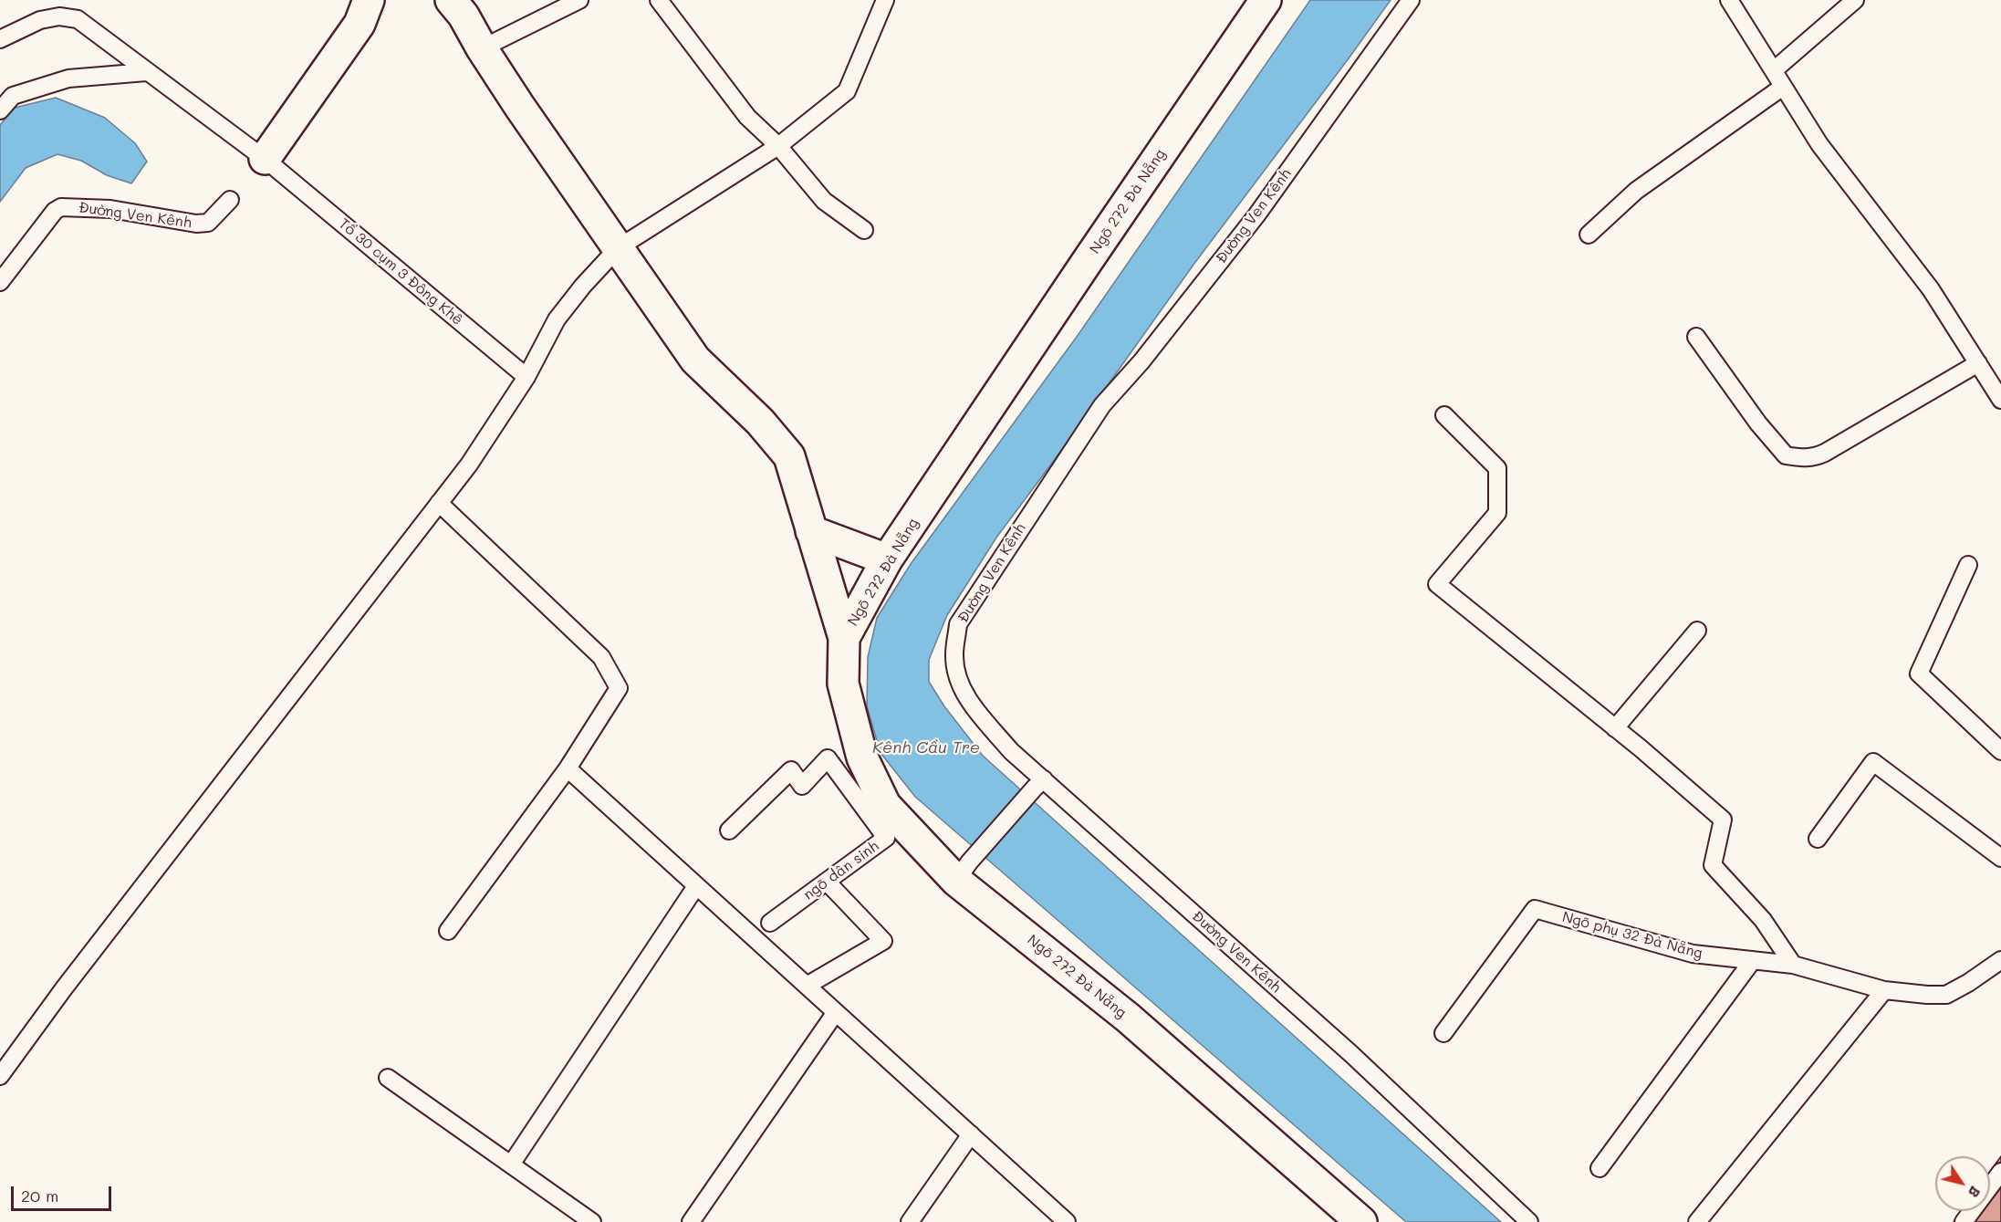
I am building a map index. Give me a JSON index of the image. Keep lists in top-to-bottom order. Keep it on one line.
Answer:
{"streets":{"street":["Ngõ 272 Đà Nẵng"],"lane":["Đường Ven Kênh","Tổ 30 cụm 3 Đông Khê","ngõ dân sinh","Ngõ phụ 32 Đà Nẵng"]},"crossings":[["Ngõ 272 Đà Nẵng","ngõ dân sinh"]],"water":["Kênh Cầu Tre"],"scale_bar":"20 m","north":"bottom right"}
